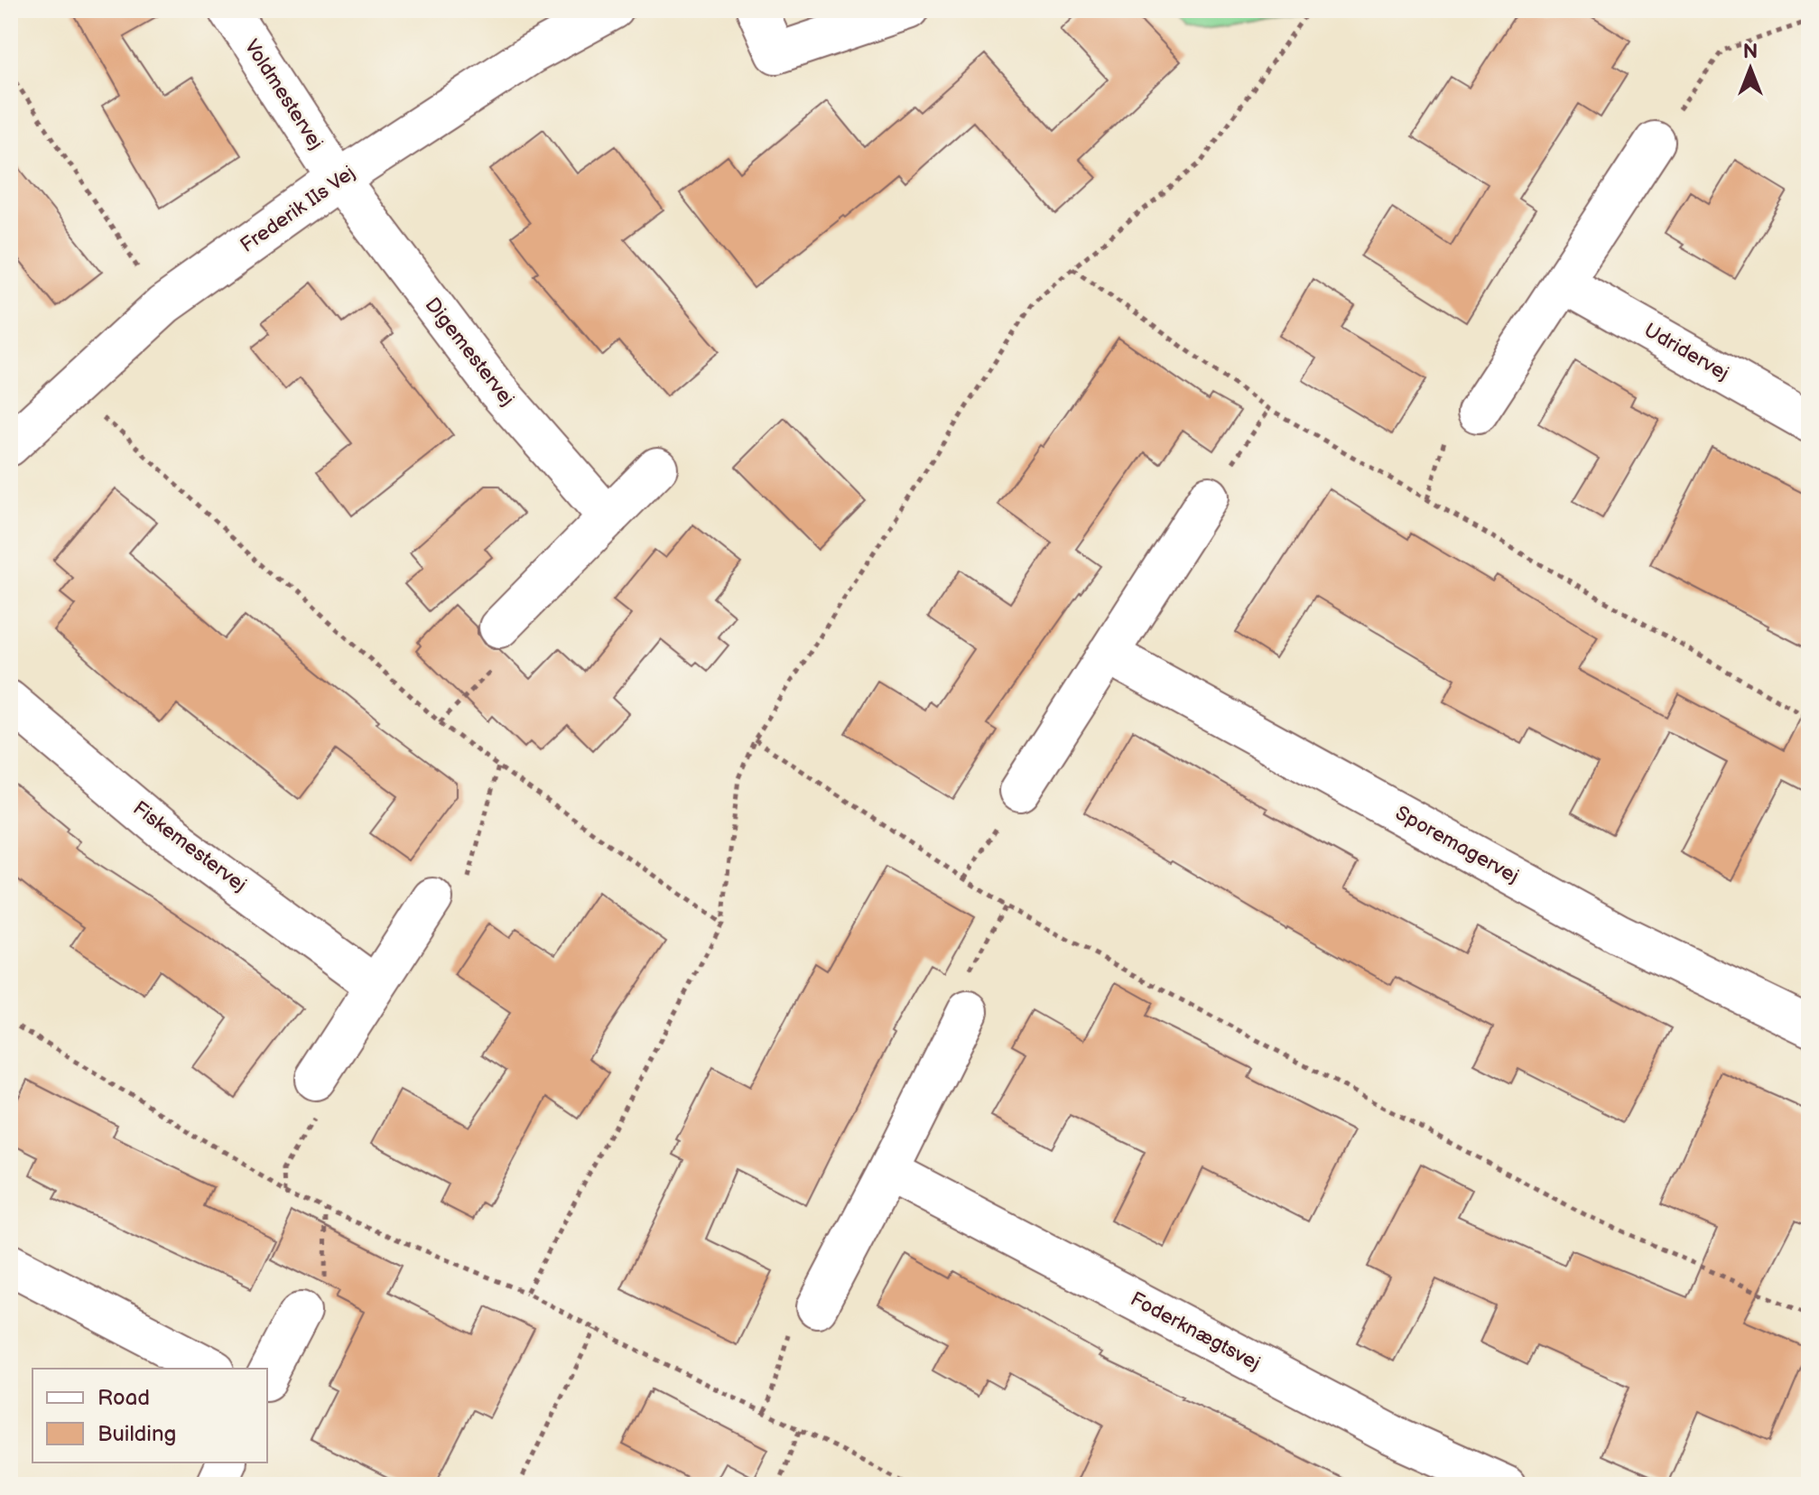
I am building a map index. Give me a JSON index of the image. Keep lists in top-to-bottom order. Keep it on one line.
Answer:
{"streets":{"street":["Voldmestervej","Frederik IIs Vej","Digemestervej","Udridervej","Sporemagervej","Fiskemestervej","Foderknægtsvej"]},"crossings":[["Voldmestervej","Frederik IIs Vej"],["Voldmestervej","Digemestervej"],["Frederik IIs Vej","Digemestervej"]],"legend":["Road","Building"],"north":"top"}
